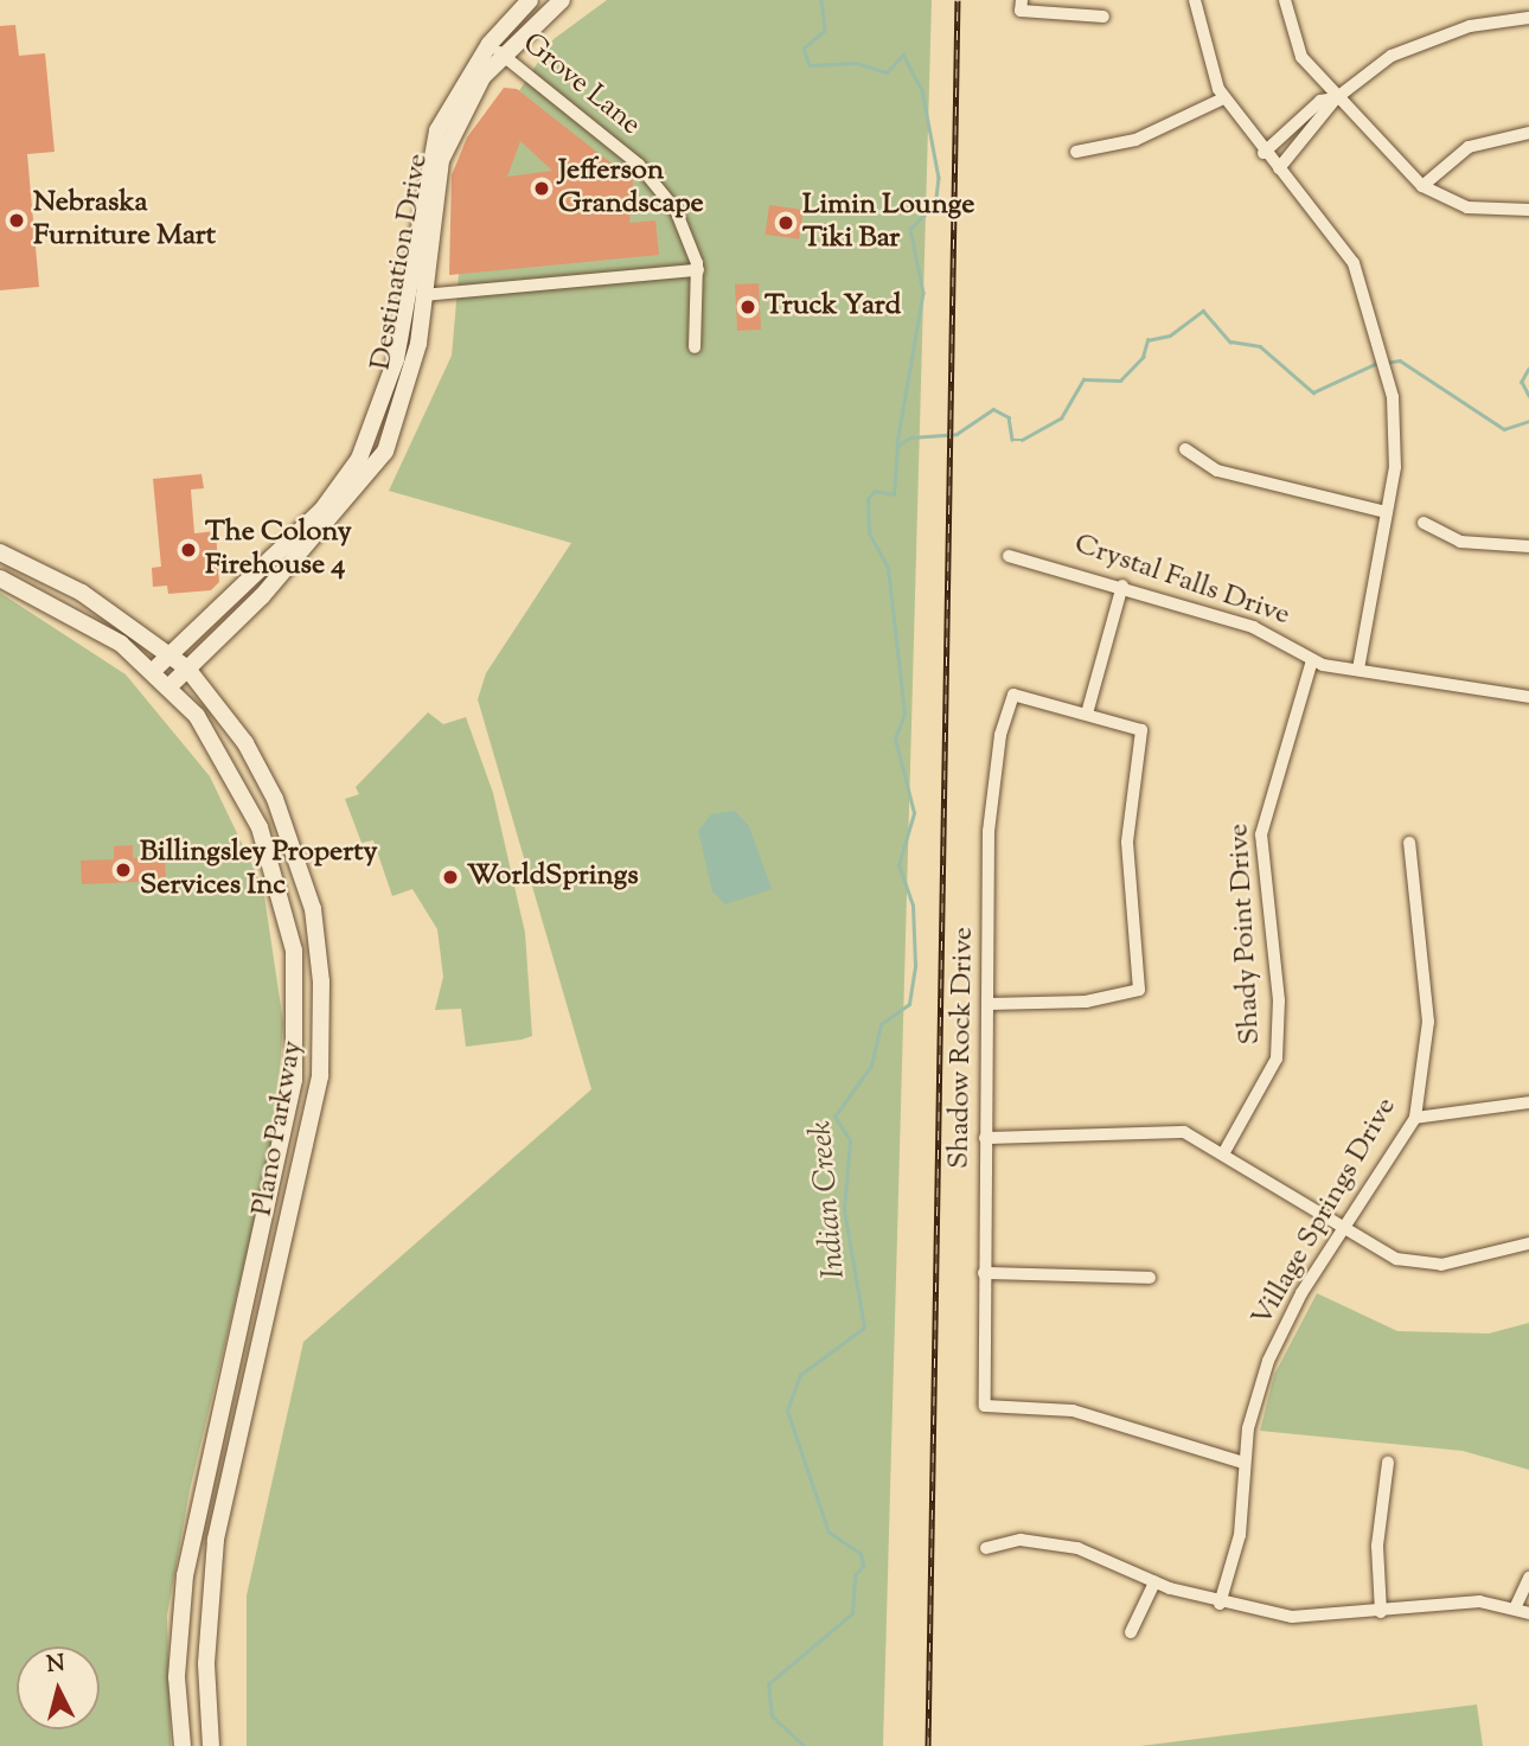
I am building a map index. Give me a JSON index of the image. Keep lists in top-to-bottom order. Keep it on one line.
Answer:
{"streets":{"main road":["Destination Drive","Plano Parkway"],"street":["Grove Lane","Crystal Falls Drive","Shady Point Drive","Shadow Rock Drive","Village Springs Drive"]},"crossings":[["Grove Lane","Destination Drive"],["Destination Drive","Plano Parkway"],["Crystal Falls Drive","Shady Point Drive"],["Shadow Rock Drive","Village Springs Drive"]],"water":["Indian Creek"],"places":["Jefferson Grandscape","Nebraska Furniture Mart","Limin Lounge Tiki Bar","Truck Yard","The Colony Firehouse 4","Billingsley Property Services Inc","WorldSprings"],"north":"top"}
